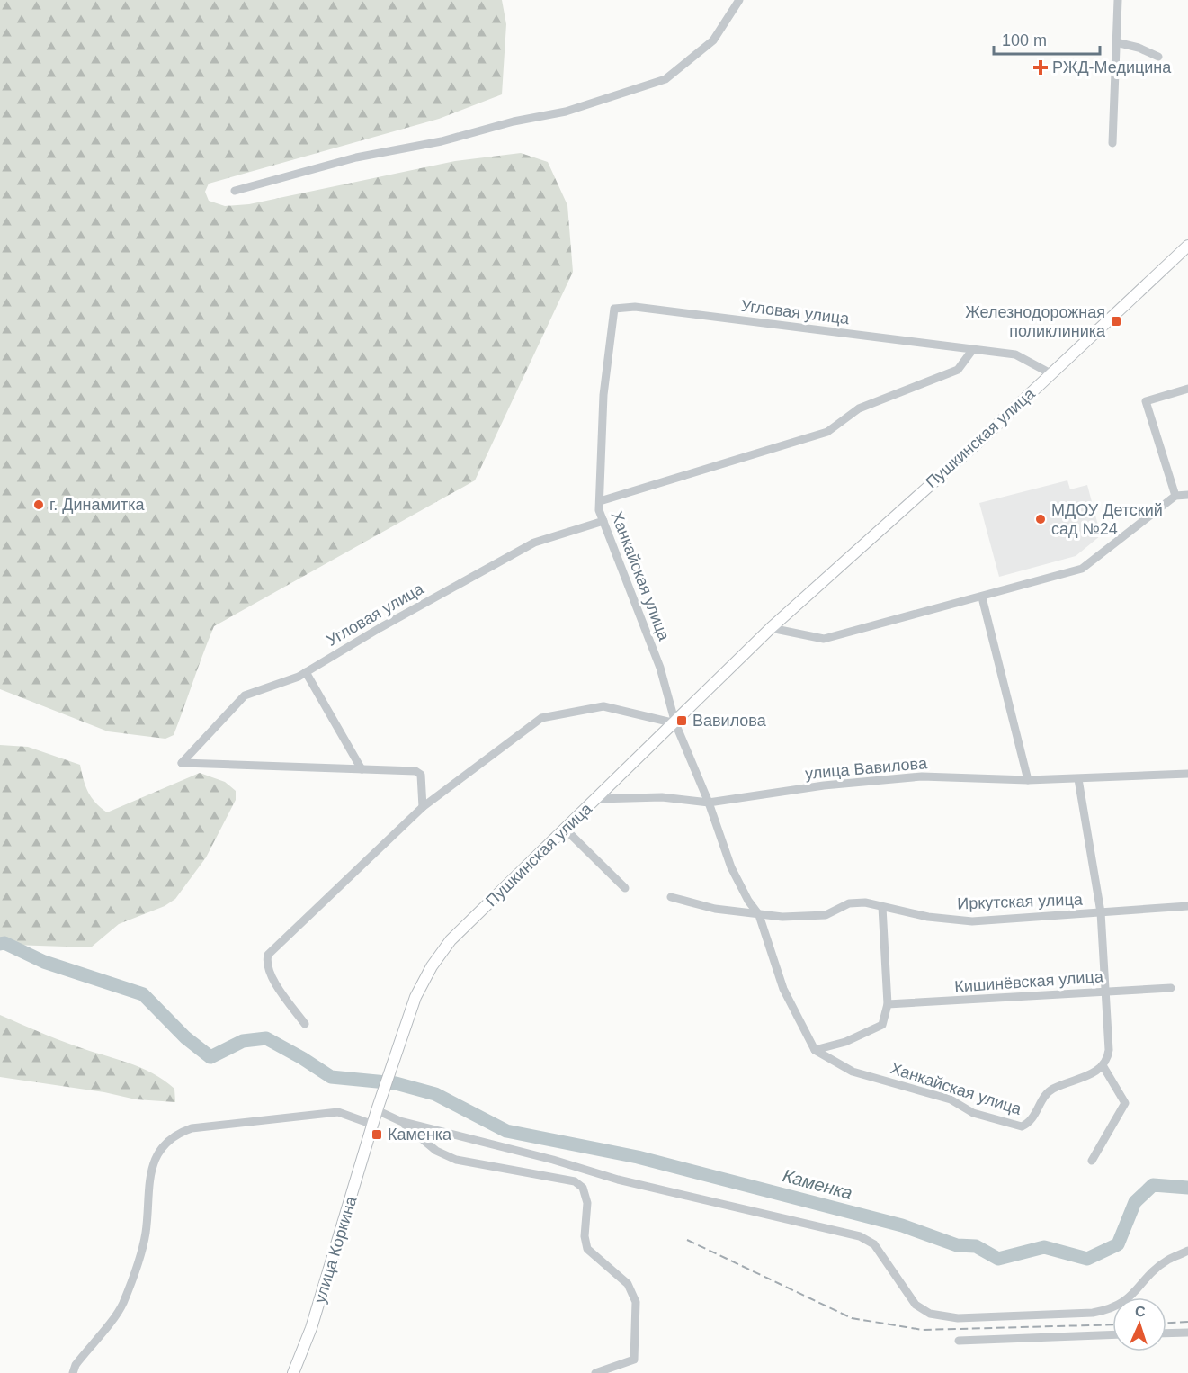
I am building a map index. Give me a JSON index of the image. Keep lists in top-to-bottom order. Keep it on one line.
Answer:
{"streets":{"main road":["Пушкинская улица","улица Коркина"],"street":["Угловая улица","Ханкайская улица","улица Вавилова","Иркутская улица","Кишинёвская улица"]},"crossings":[["Угловая улица","Пушкинская улица"],["Угловая улица","Ханкайская улица"],["Пушкинская улица","Ханкайская улица"],["Пушкинская улица","улица Вавилова"],["Пушкинская улица","улица Коркина"],["Ханкайская улица","улица Вавилова"]],"water":["Каменка"],"places":{"health":["РЖД-Медицина"],"transit":["Железнодорожная поликлиника","Вавилова","Каменка"],"other":["г. Динамитка","МДОУ Детский сад №24"]},"scale_bar":"100 m","north":"top"}
